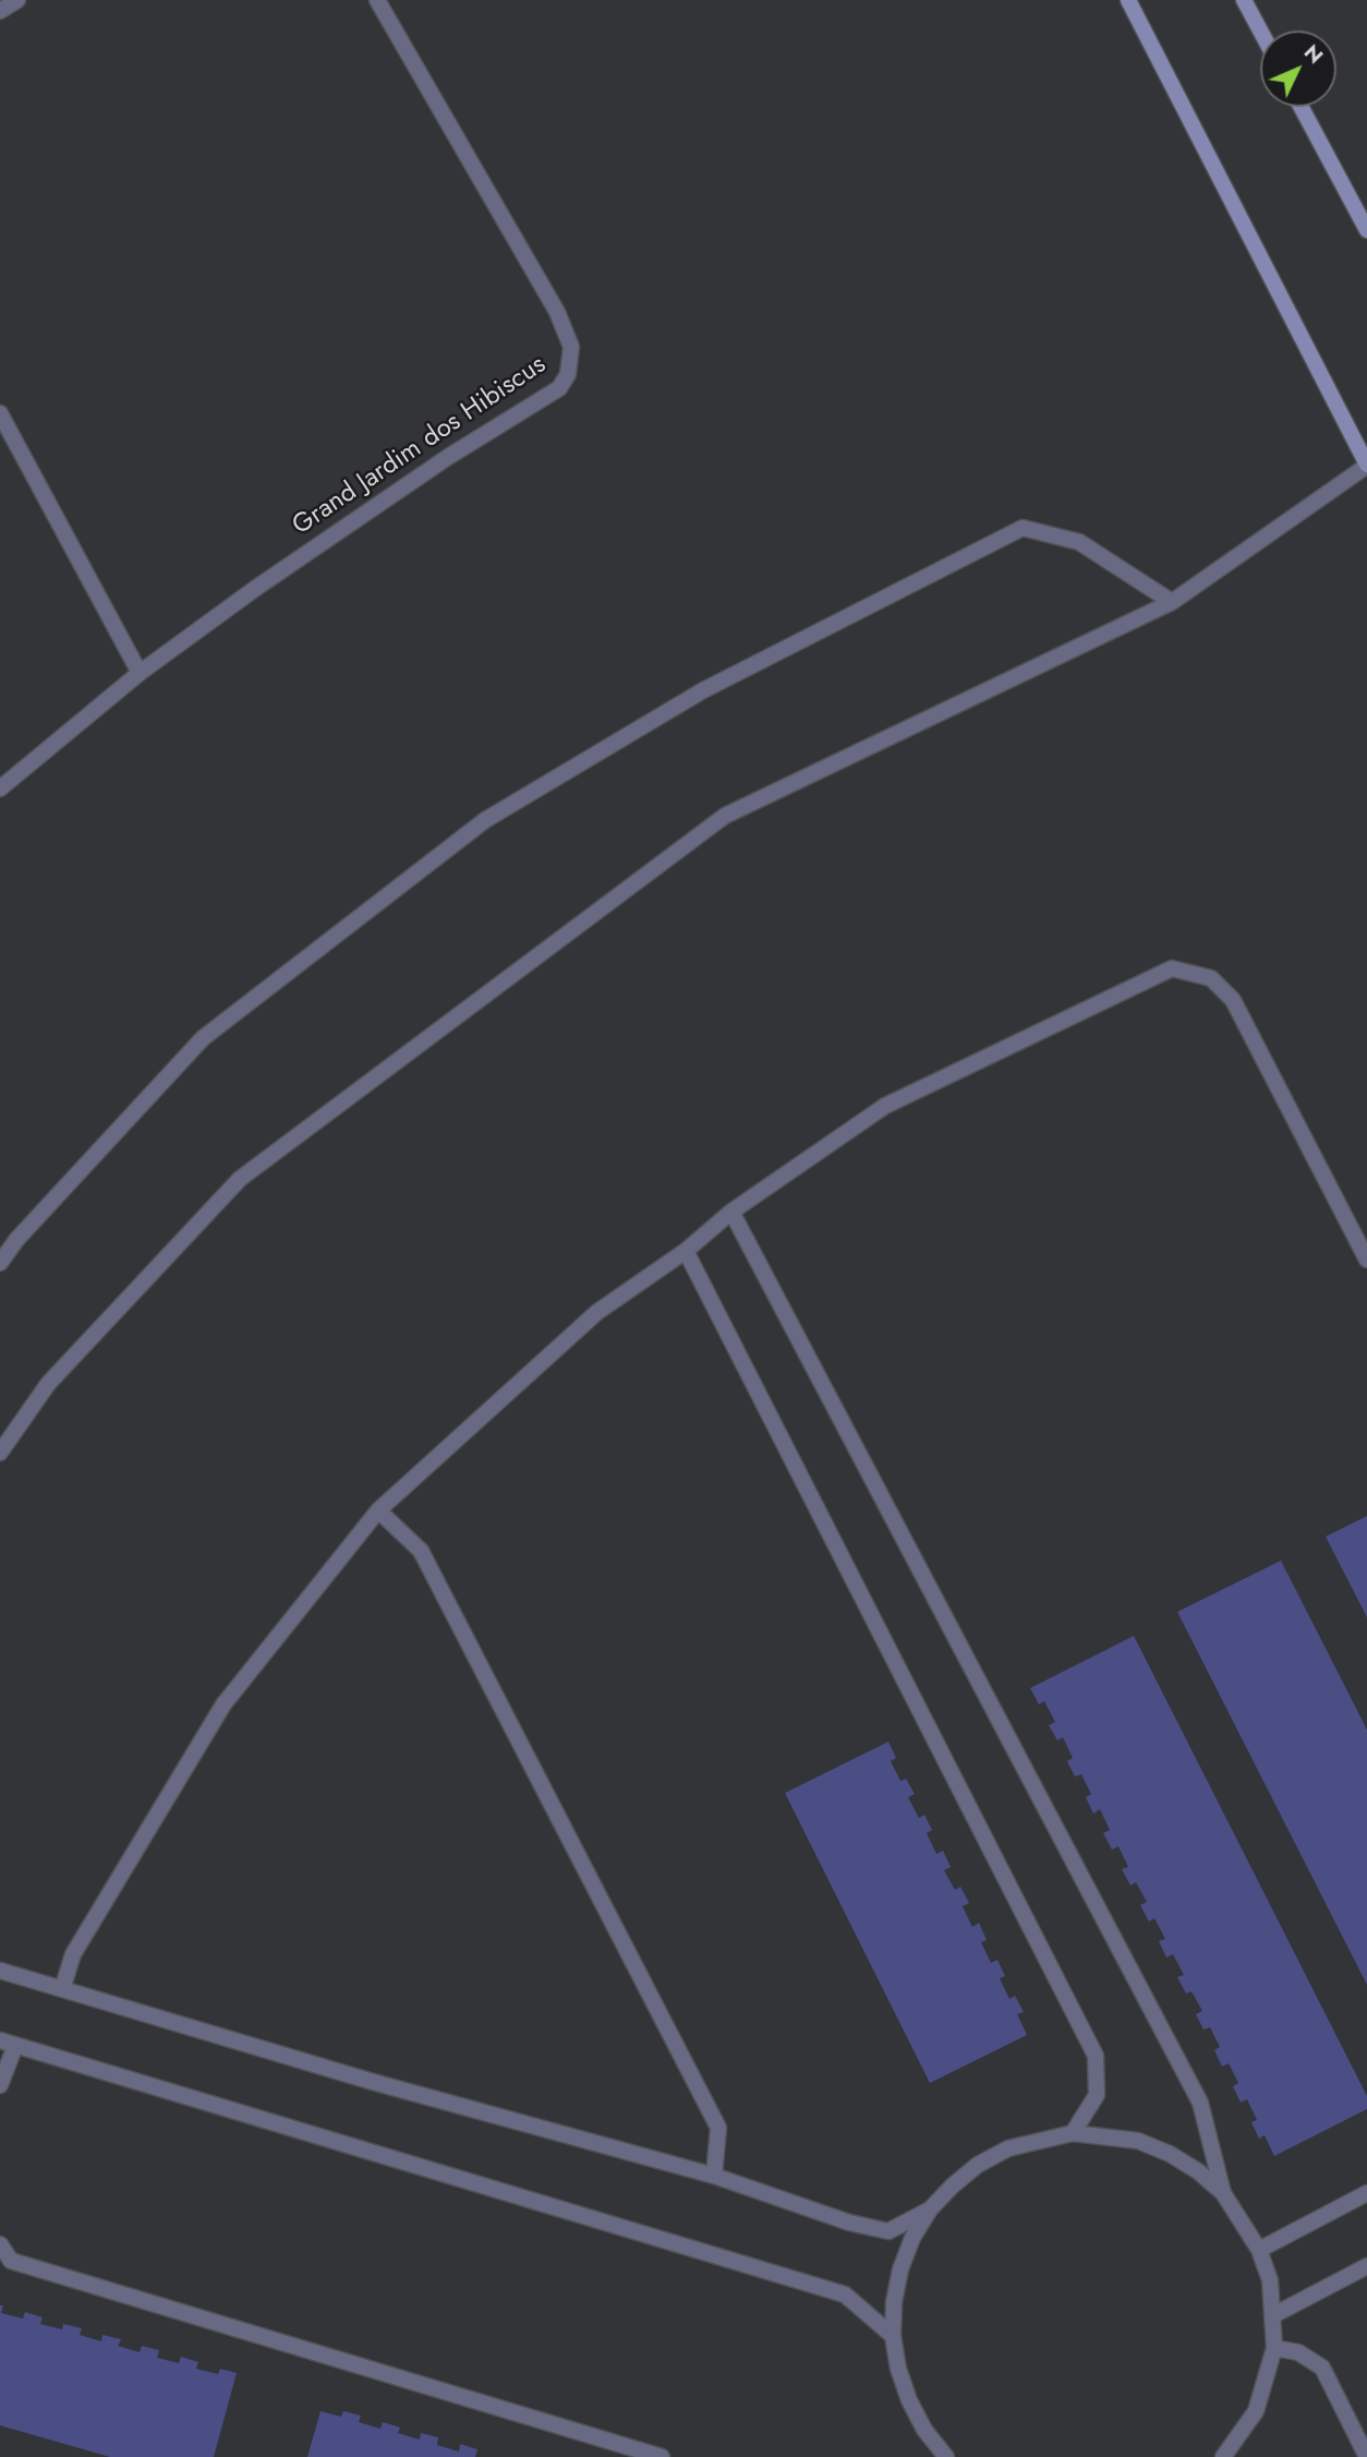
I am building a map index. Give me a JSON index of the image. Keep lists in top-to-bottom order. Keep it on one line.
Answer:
{"streets":{"street":["Grand Jardim dos Hibiscus"]},"north":"top right"}
